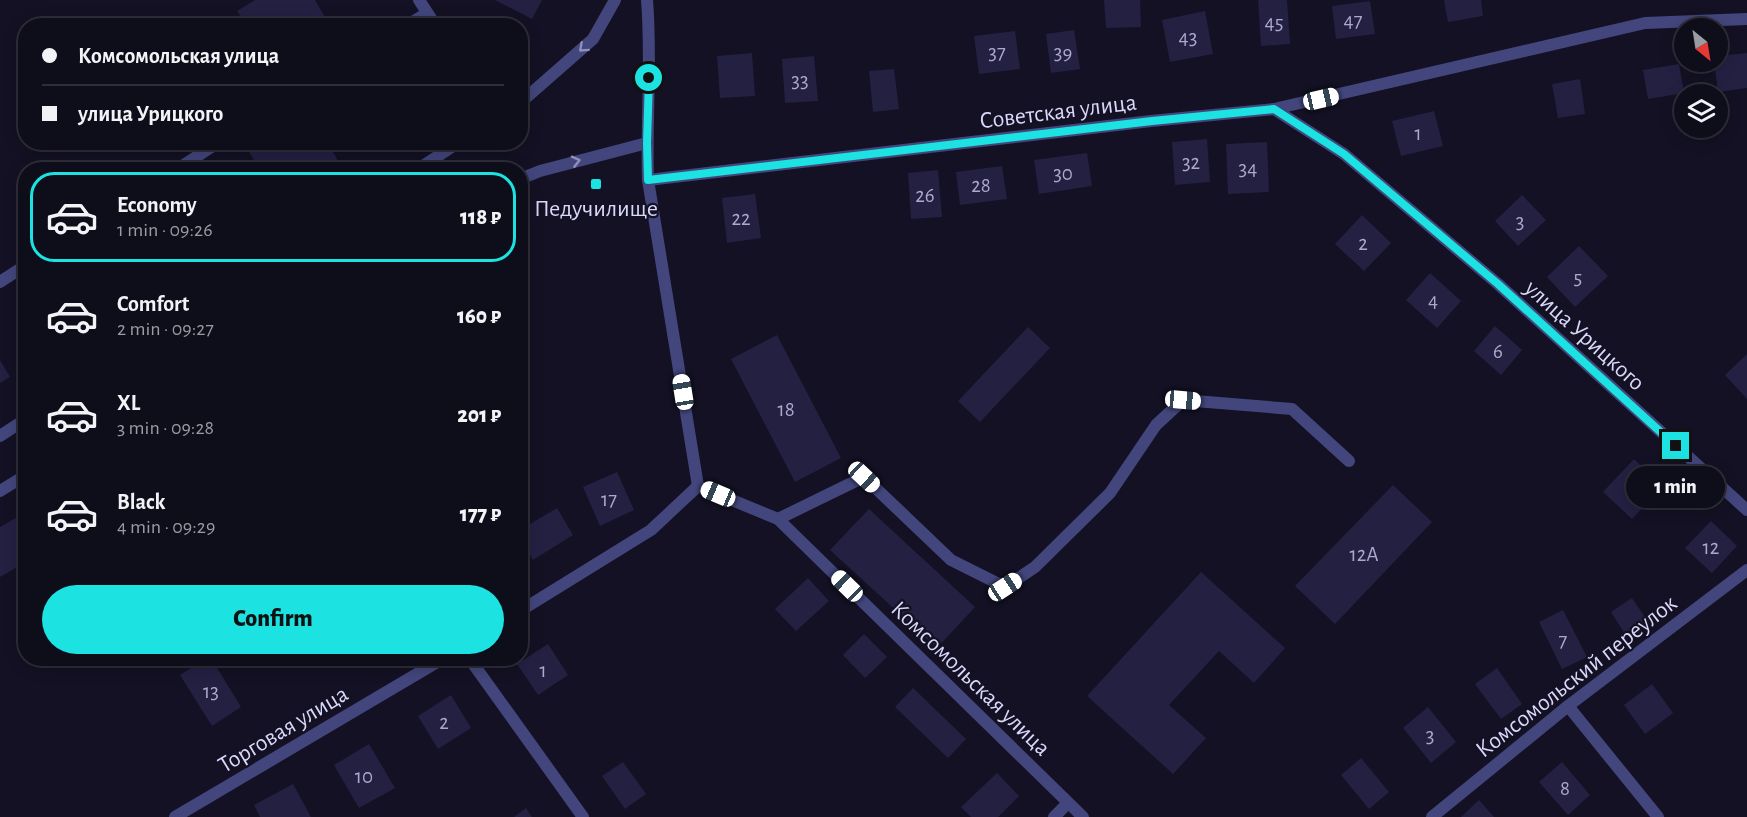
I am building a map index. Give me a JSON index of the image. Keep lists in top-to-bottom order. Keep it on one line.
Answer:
{"streets":{"street":["Советская улица","улица Урицкого","Комсомольский переулок","Комсомольская улица","Торговая улица"]},"crossings":[["Советская улица","улица Урицкого"]],"places":{"transit":["Педучилище"]},"house_numbers":["47","45","43","37","39","33","1","32","34","30","28","26","22","3","2","5","4","6","18","17","12","12А","7","1","13","2","3","10","8"],"north":"bottom right","page":{"banner":["Комсомольская улица","улица Урицкого"],"list":[{"name":"Economy","note":"1 min · 09:26","value":"118 ₽"},{"name":"Comfort","note":"2 min · 09:27","value":"160 ₽"},{"name":"XL","note":"3 min · 09:28","value":"201 ₽"},{"name":"Black","note":"4 min · 09:29","value":"177 ₽"}],"bubble":"1 min","buttons":"Confirm"}}
